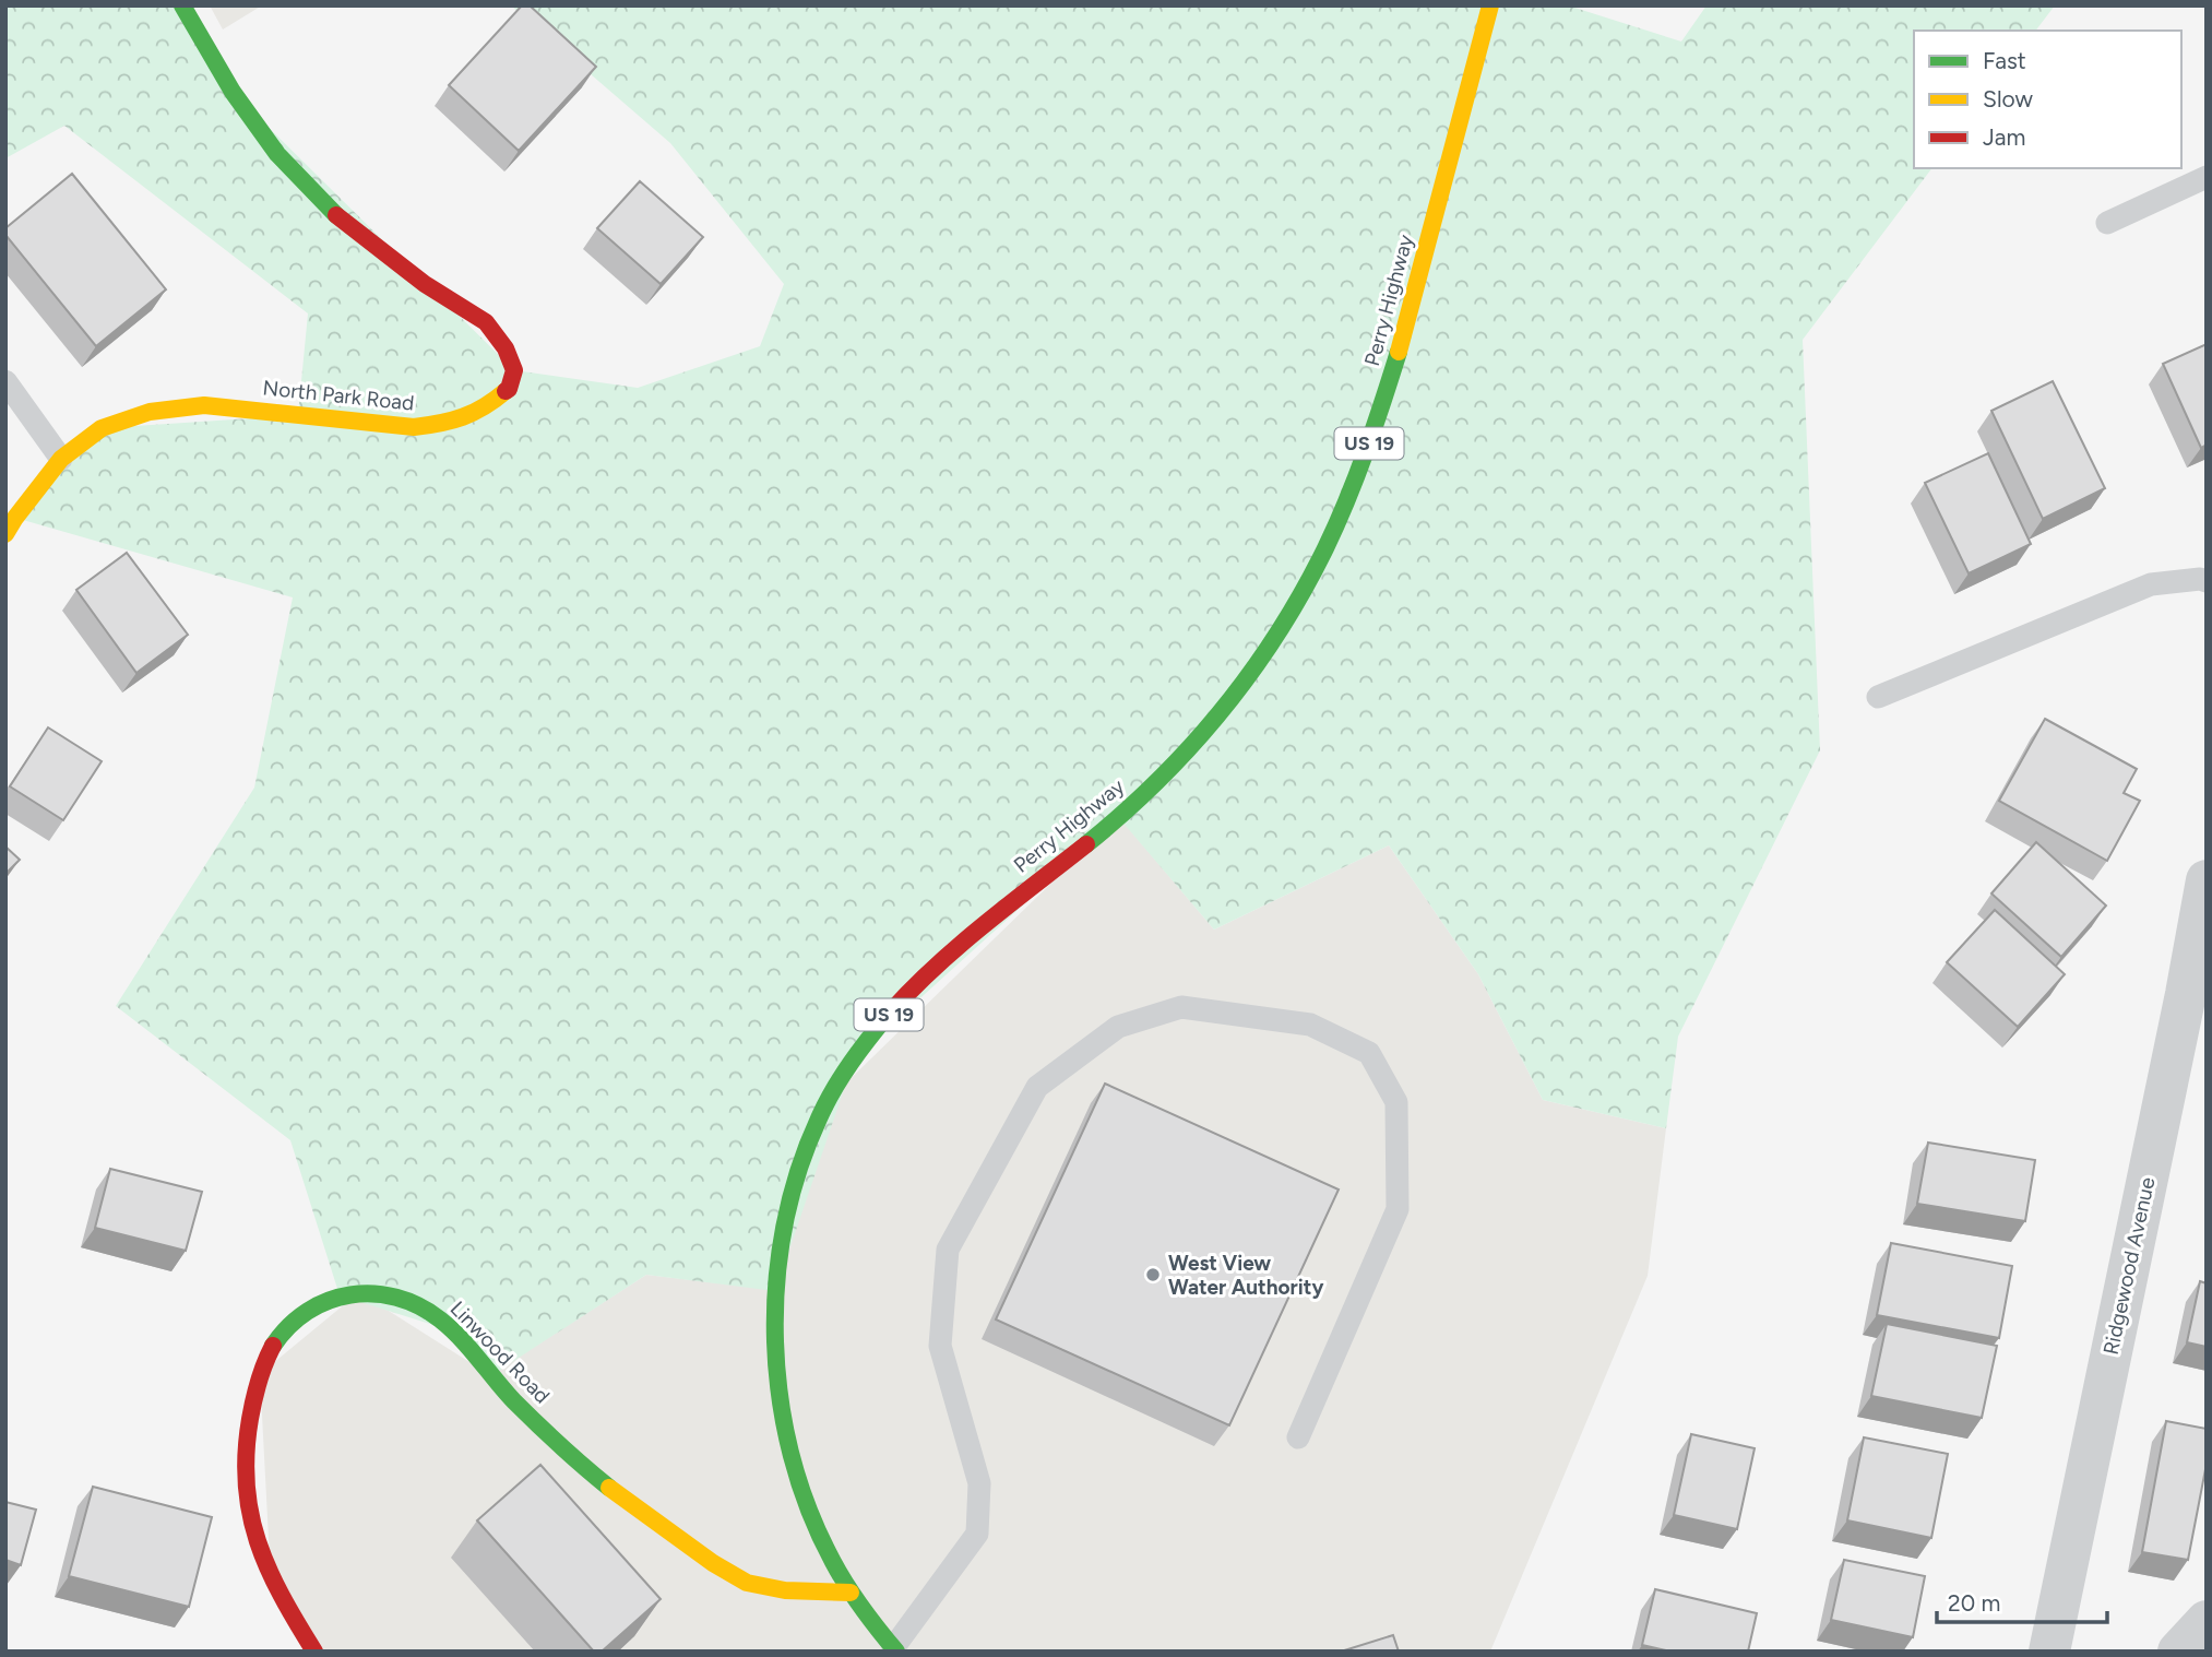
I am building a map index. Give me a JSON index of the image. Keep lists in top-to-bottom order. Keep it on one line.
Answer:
{"streets":{"street":["Perry Highway","North Park Road","US 19","Ridgewood Avenue","Linwood Road"]},"crossings":[["Perry Highway","Linwood Road"]],"places":["West View Water Authority"],"legend":["Fast","Slow","Jam"],"scale_bar":"20 m"}
